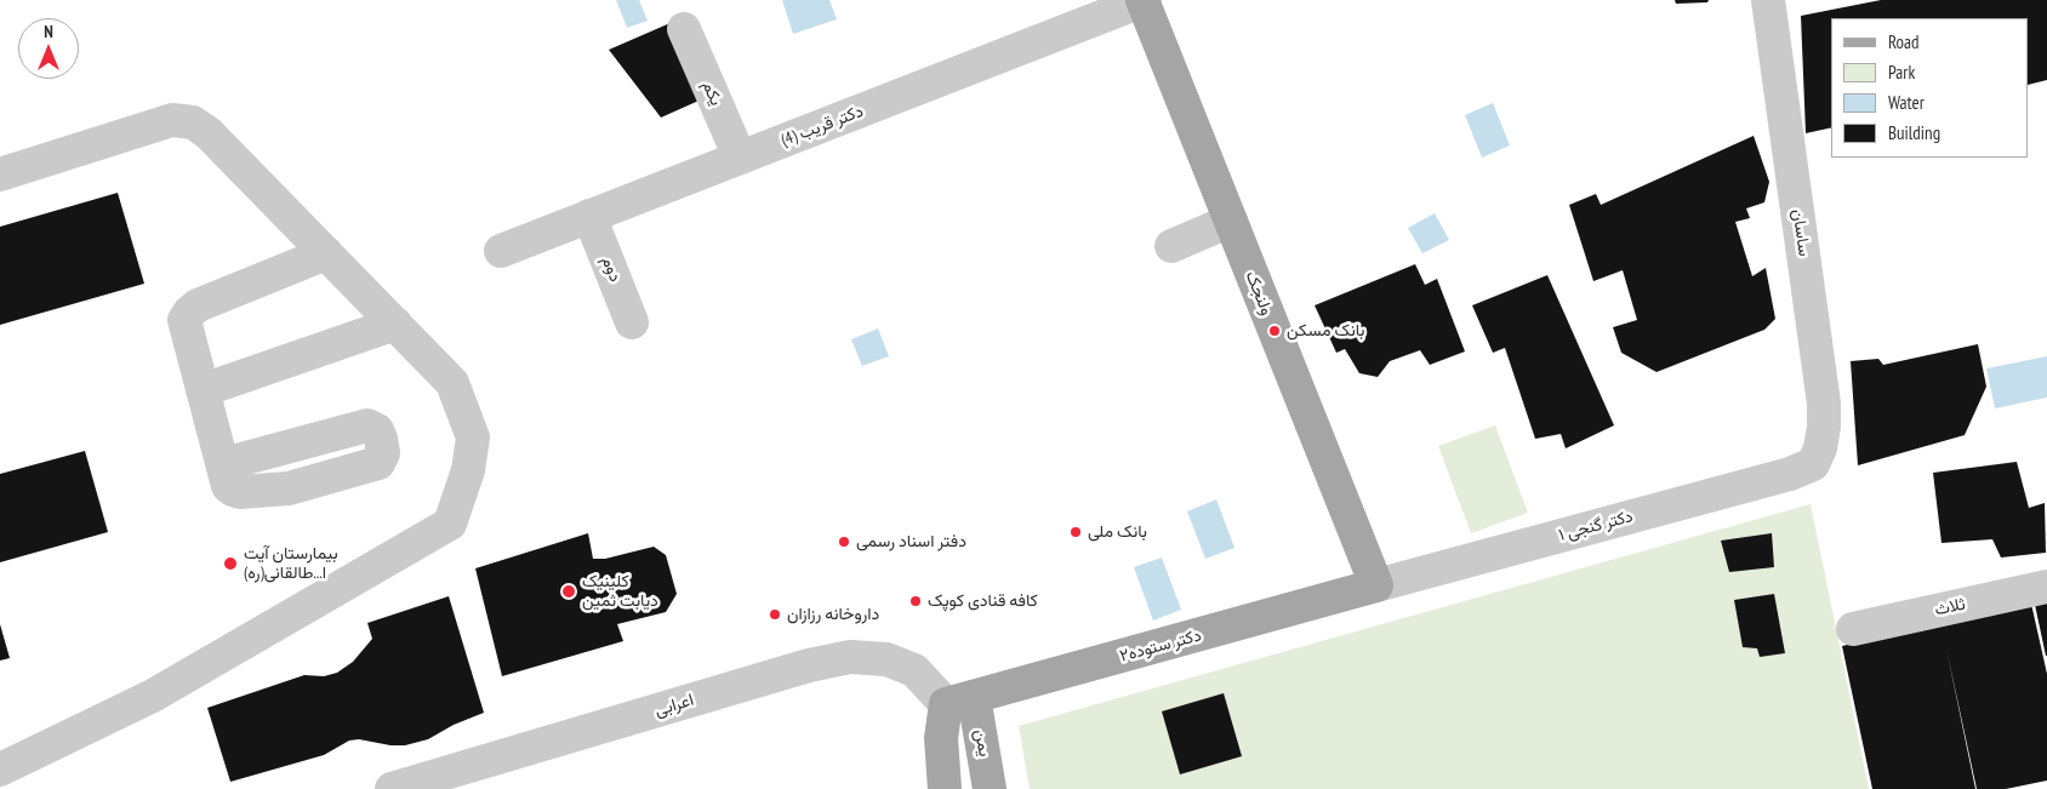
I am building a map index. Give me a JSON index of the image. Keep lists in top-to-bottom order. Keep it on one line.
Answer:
{"streets":{"main road":["ولنجک","دکتر ستوده۲","یمن"],"street":["یکم","دکتر قریب (4)","ساسان","دوم","دکتر گنجی ۱","ثلاث","اعرابی"]},"crossings":[["یکم","دکتر قریب (4)"],["دکتر قریب (4)","دوم"],["دکتر قریب (4)","ولنجک"],["ساسان","دکتر گنجی ۱"],["ولنجک","دکتر گنجی ۱"],["ولنجک","دکتر ستوده۲"],["دکتر گنجی ۱","دکتر ستوده۲"],["دکتر ستوده۲","اعرابی"],["دکتر ستوده۲","یمن"],["اعرابی","یمن"]],"places":["بانک مسکن","بانک ملی","دفتر اسناد رسمی","بیمارستان آیت ا...طالقانی(ره)","کلینیک دیابت ثمین","کافه قنادی کوپک","داروخانه رزازان"],"legend":["Road","Park","Water","Building"],"north":"top"}
